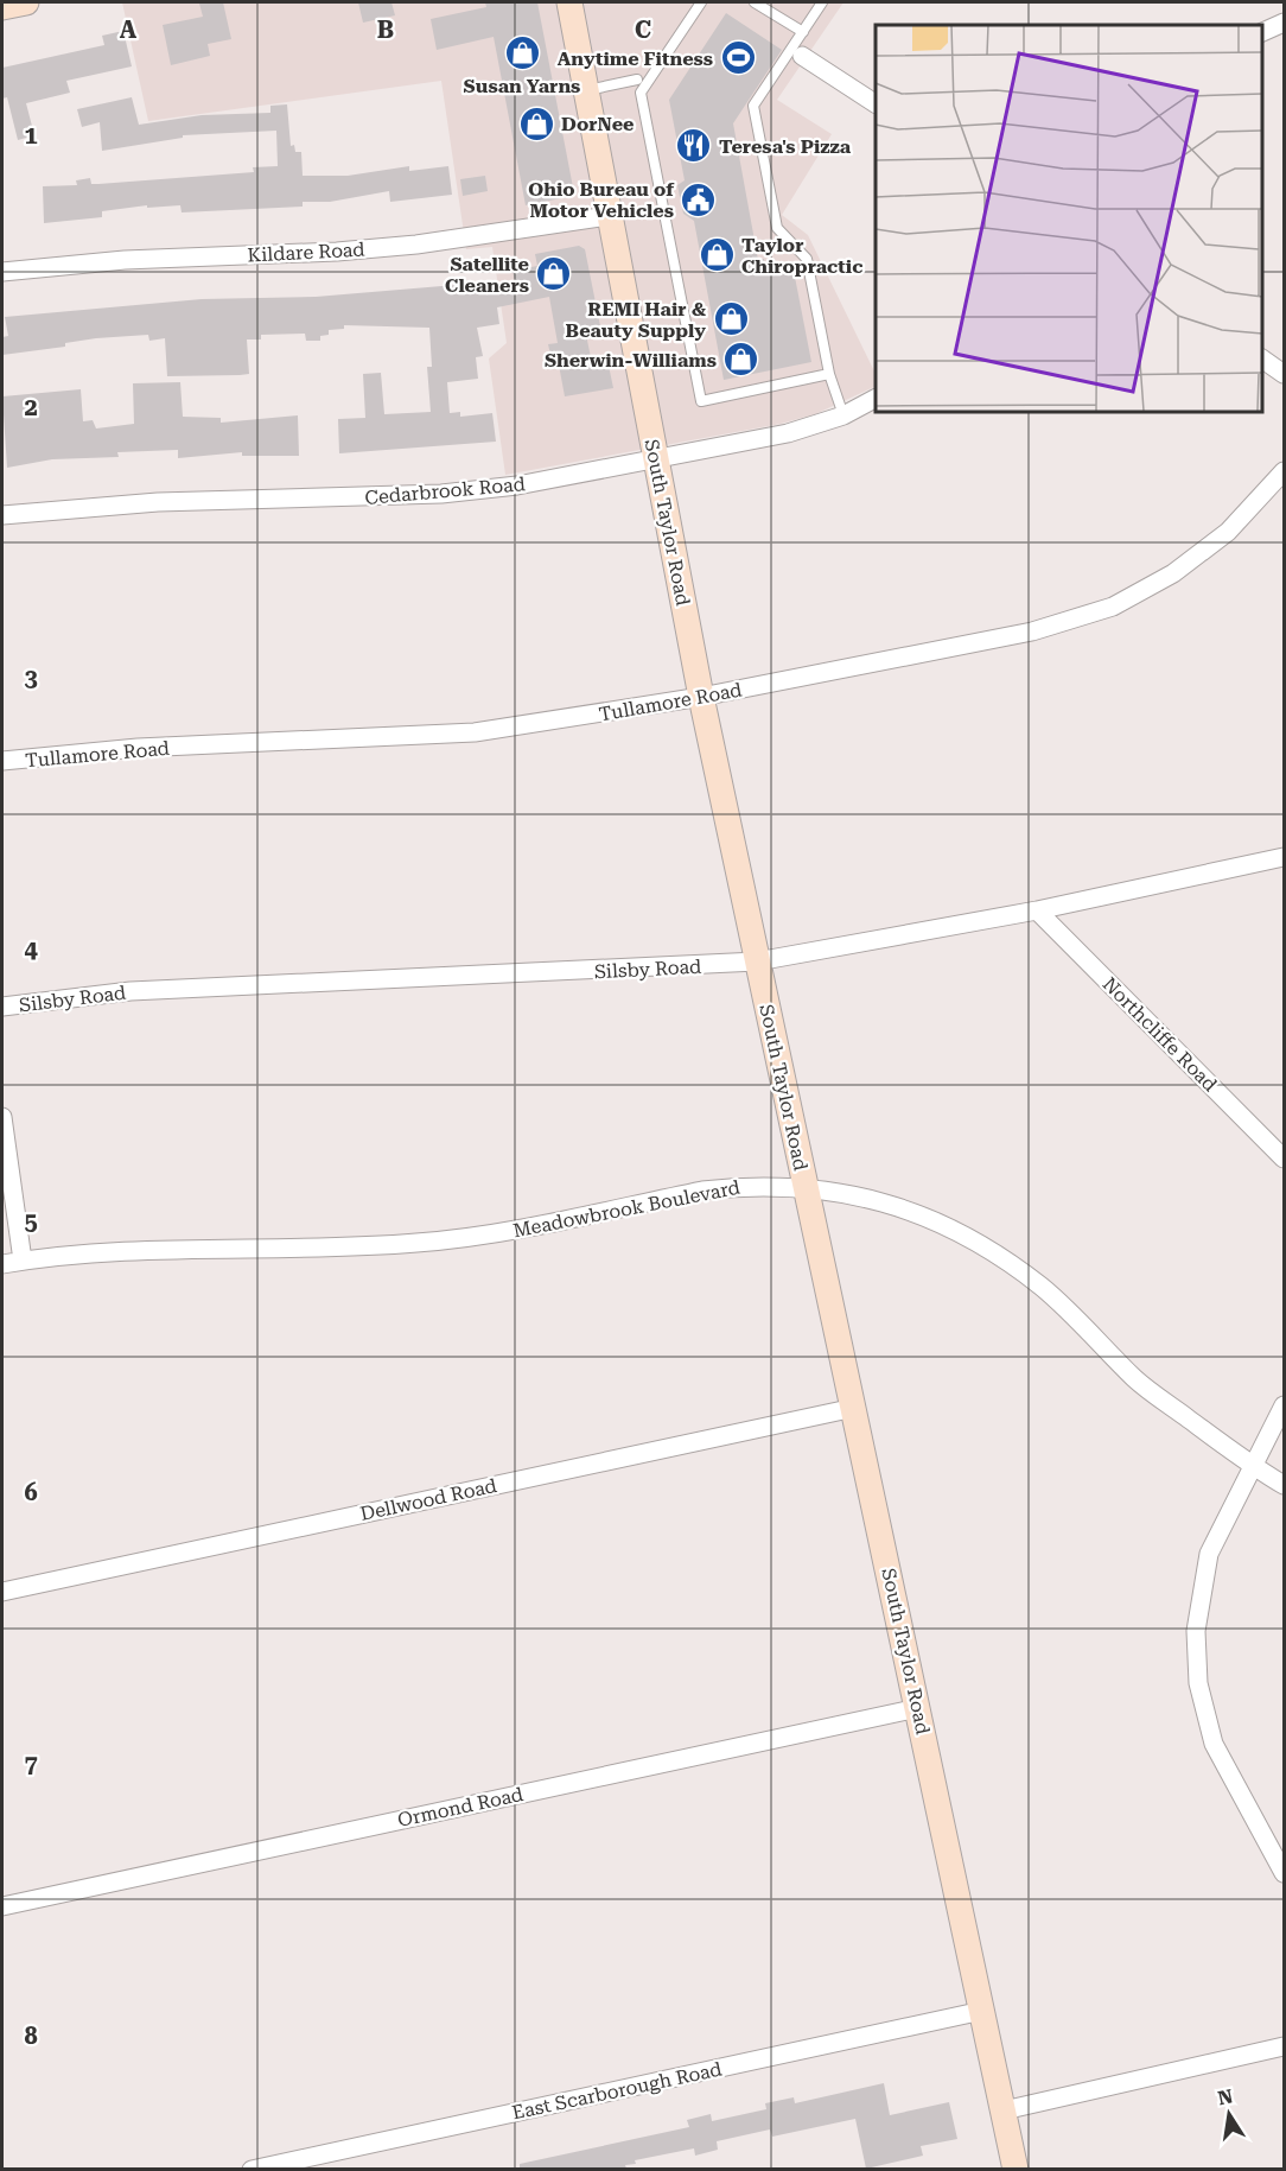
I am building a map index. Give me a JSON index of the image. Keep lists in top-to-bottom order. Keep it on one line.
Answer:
{"streets":{"main road":["South Taylor Road"],"street":["Kildare Road","Cedarbrook Road","Tullamore Road","Silsby Road","Northcliffe Road","Meadowbrook Boulevard","Dellwood Road","Ormond Road","East Scarborough Road"]},"crossings":[["Kildare Road","South Taylor Road"],["Cedarbrook Road","South Taylor Road"],["South Taylor Road","Tullamore Road"],["South Taylor Road","Silsby Road"],["South Taylor Road","Meadowbrook Boulevard"],["South Taylor Road","Dellwood Road"],["South Taylor Road","Ormond Road"],["South Taylor Road","East Scarborough Road"],["Silsby Road","Northcliffe Road"]],"places":{"shop":["Susan Yarns","DorNee","Taylor Chiropractic","Satellite Cleaners","REMI Hair & Beauty Supply","Sherwin-Williams"],"sports":["Anytime Fitness"],"restaurant":["Teresa's Pizza"],"public building":["Ohio Bureau of Motor Vehicles"]},"north":"top","grid":{"columns":["A","B","C"],"rows":["1","2","3","4","5","6","7","8"]}}
